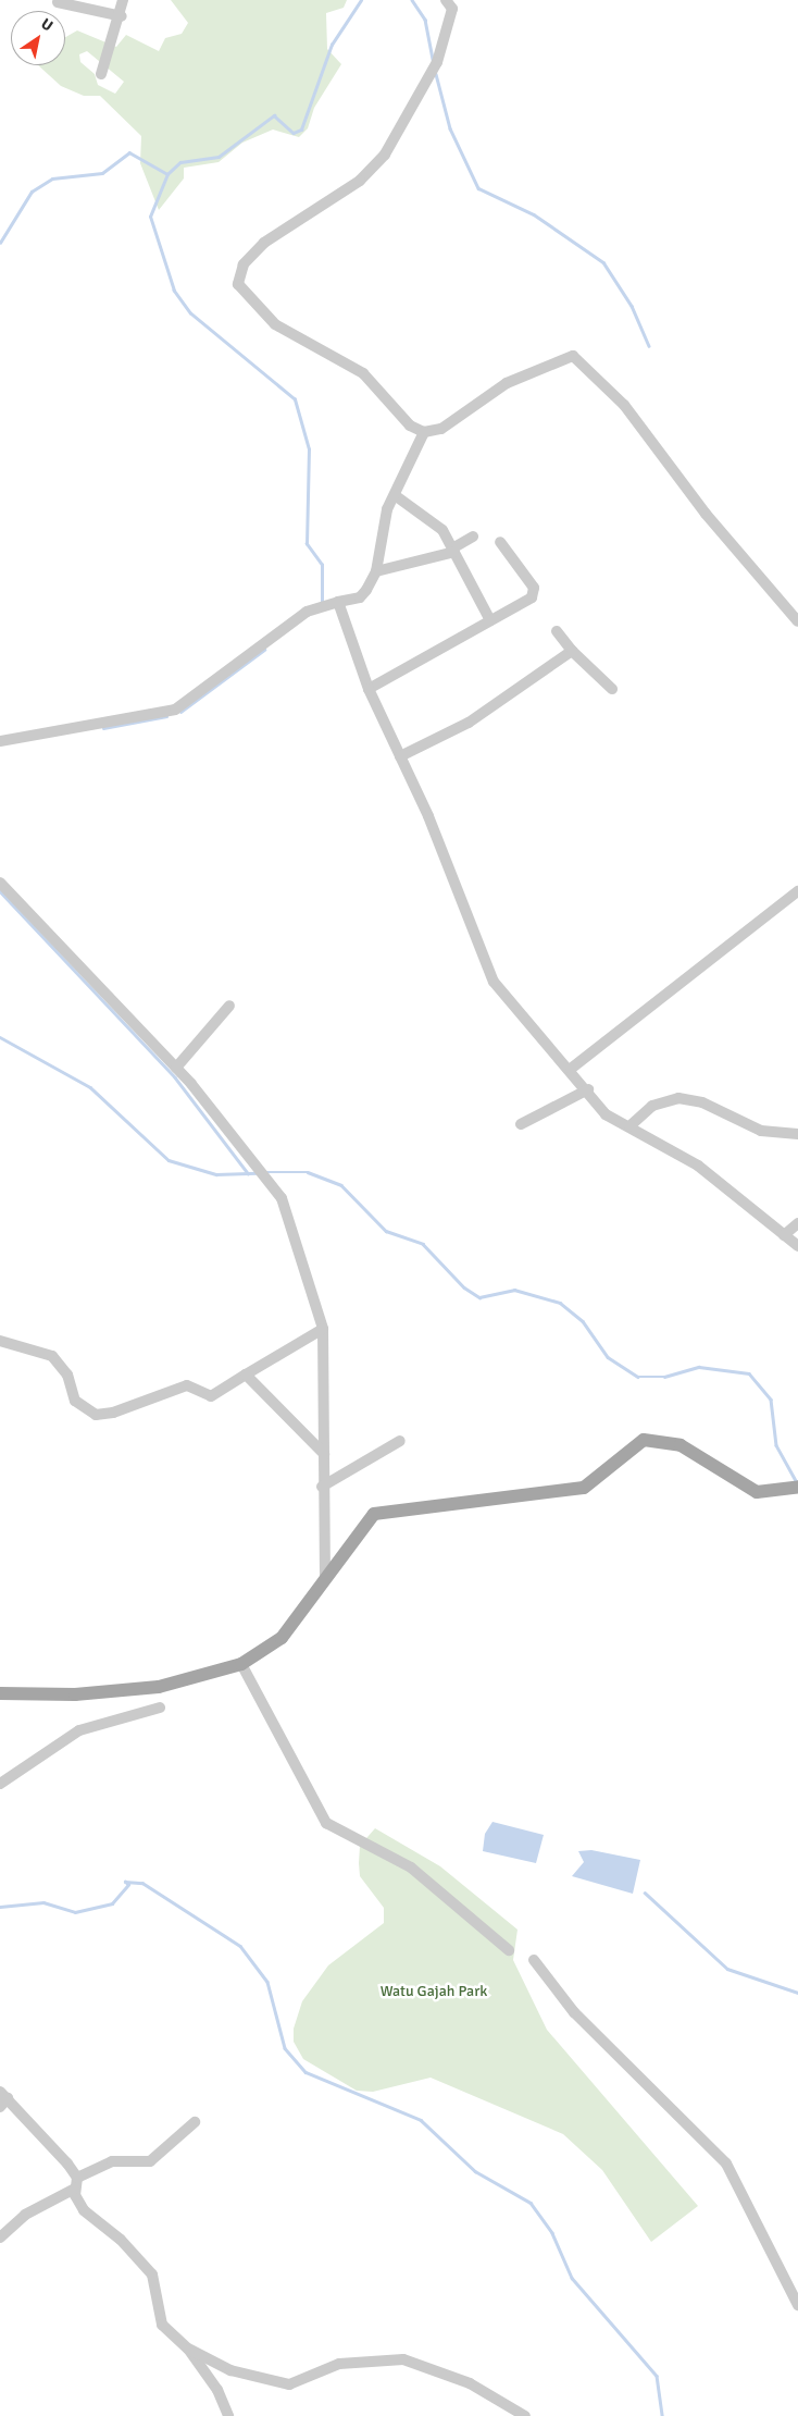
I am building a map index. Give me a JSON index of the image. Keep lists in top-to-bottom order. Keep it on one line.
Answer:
{"parks":["Watu Gajah Park"],"north":"top right"}
